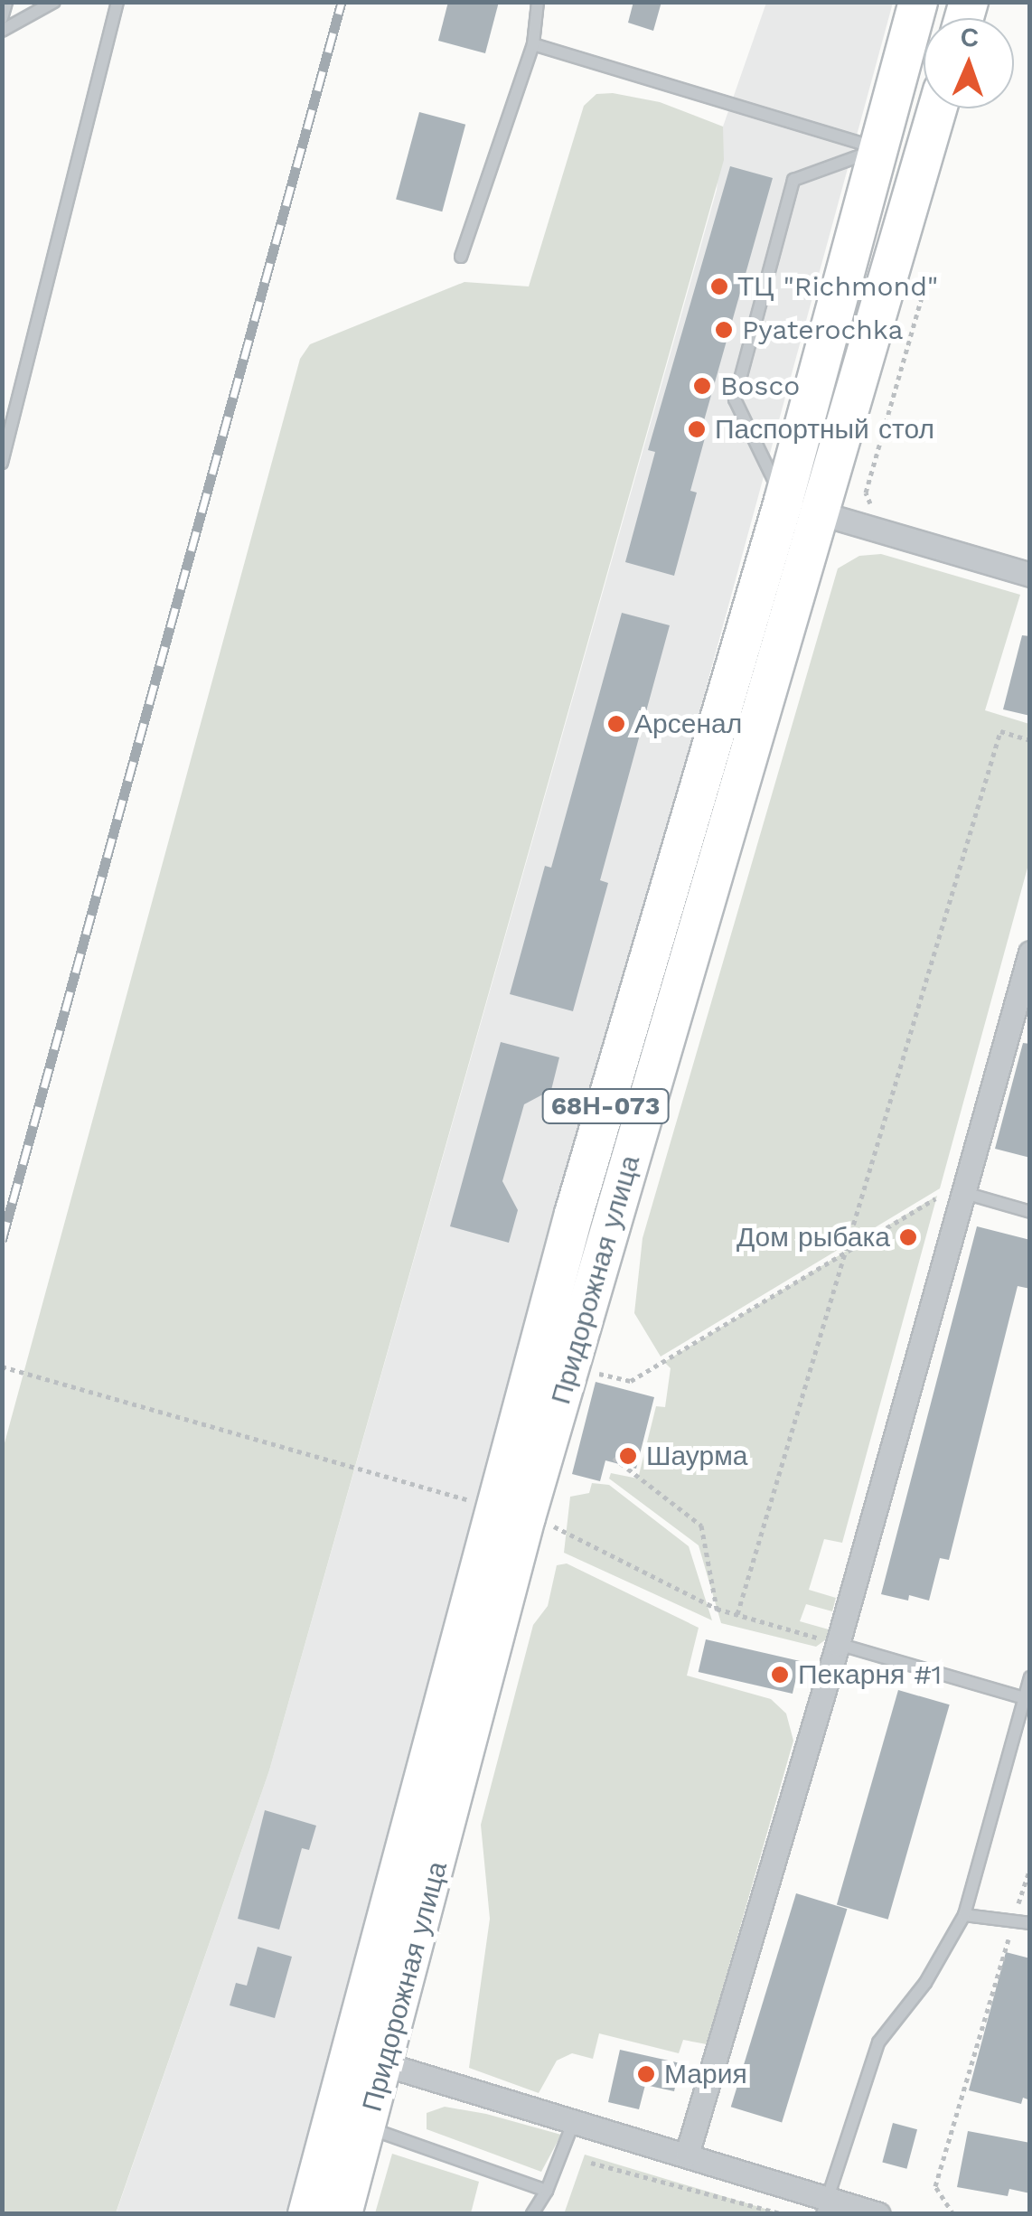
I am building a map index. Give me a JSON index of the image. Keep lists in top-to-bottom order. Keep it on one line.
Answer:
{"streets":{"main road":["68Н-073","Придорожная улица"]},"places":["ТЦ \"Richmond\"","Pyaterochka","Bosco","Паспортный стол","Арсенал","Дом рыбака","Шаурма","Пекарня #1","Мария"],"north":"top"}
